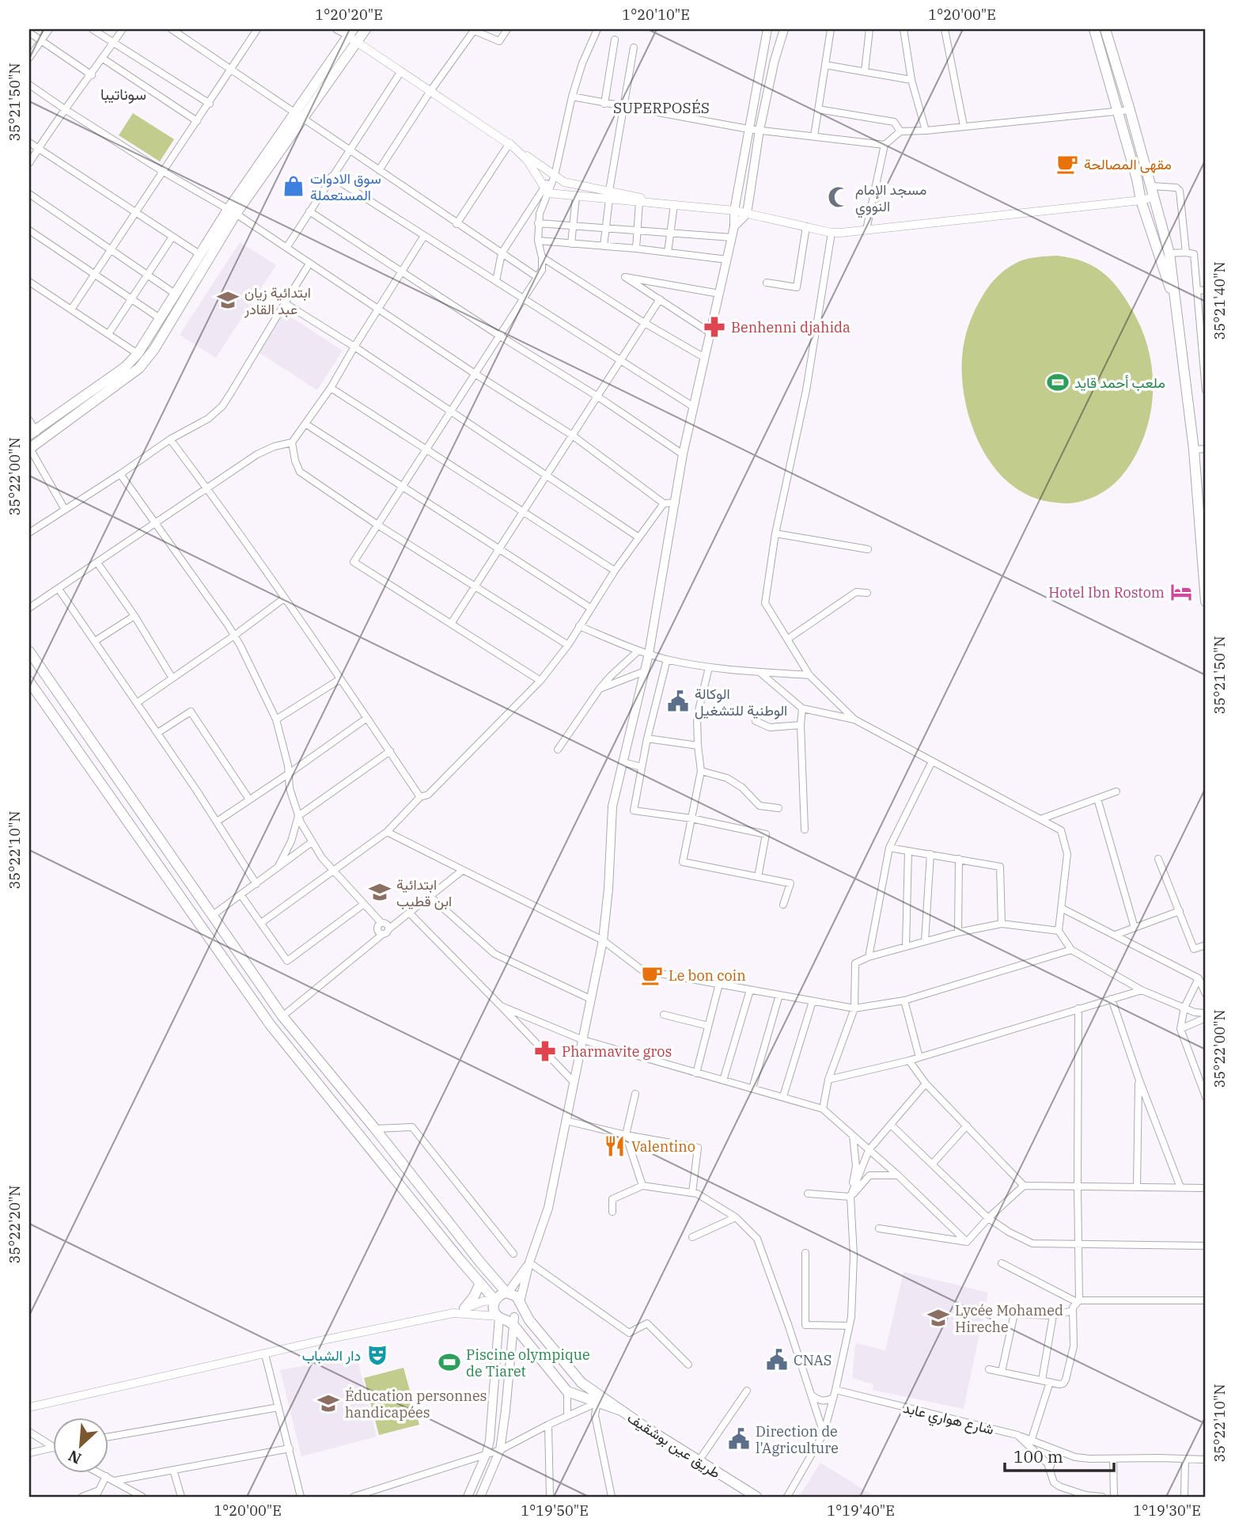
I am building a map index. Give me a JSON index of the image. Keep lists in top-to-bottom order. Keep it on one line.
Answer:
{"streets":{"main road":["طريق عين بوشقيف"],"street":["شارع هواري عابد"]},"districts":["سوناتيبا","SUPERPOSÉS"],"places":{"cafe":["مقهى المصالحة","Le bon coin"],"shop":["سوق الادوات المستعملة"],"mosque":["مسجد الإمام النووي"],"school or university":["ابتدائية زيان عبد القادر","ابتدائية ابن قطيب","Lycée Mohamed Hireche","Éducation personnes handicapées"],"pharmacy":["Benhenni djahida","Pharmavite gros"],"sports":["ملعب أحمد قايد","Piscine olympique de Tiaret"],"hotel":["Hotel Ibn Rostom"],"public building":["الوكالة الوطنية للتشغيل","CNAS","Direction de l'Agriculture"],"restaurant":["Valentino"],"theatre":["دار الشباب"]},"scale_bar":"100 m","north":"bottom left","coordinates":["1°20'20\"E","1°20'10\"E","1°20'00\"E","35°21'50\"N","35°21'40\"N","35°22'00\"N","35°22'10\"N","35°22'20\"N","1°19'50\"E","1°19'40\"E","1°19'30\"E"]}
